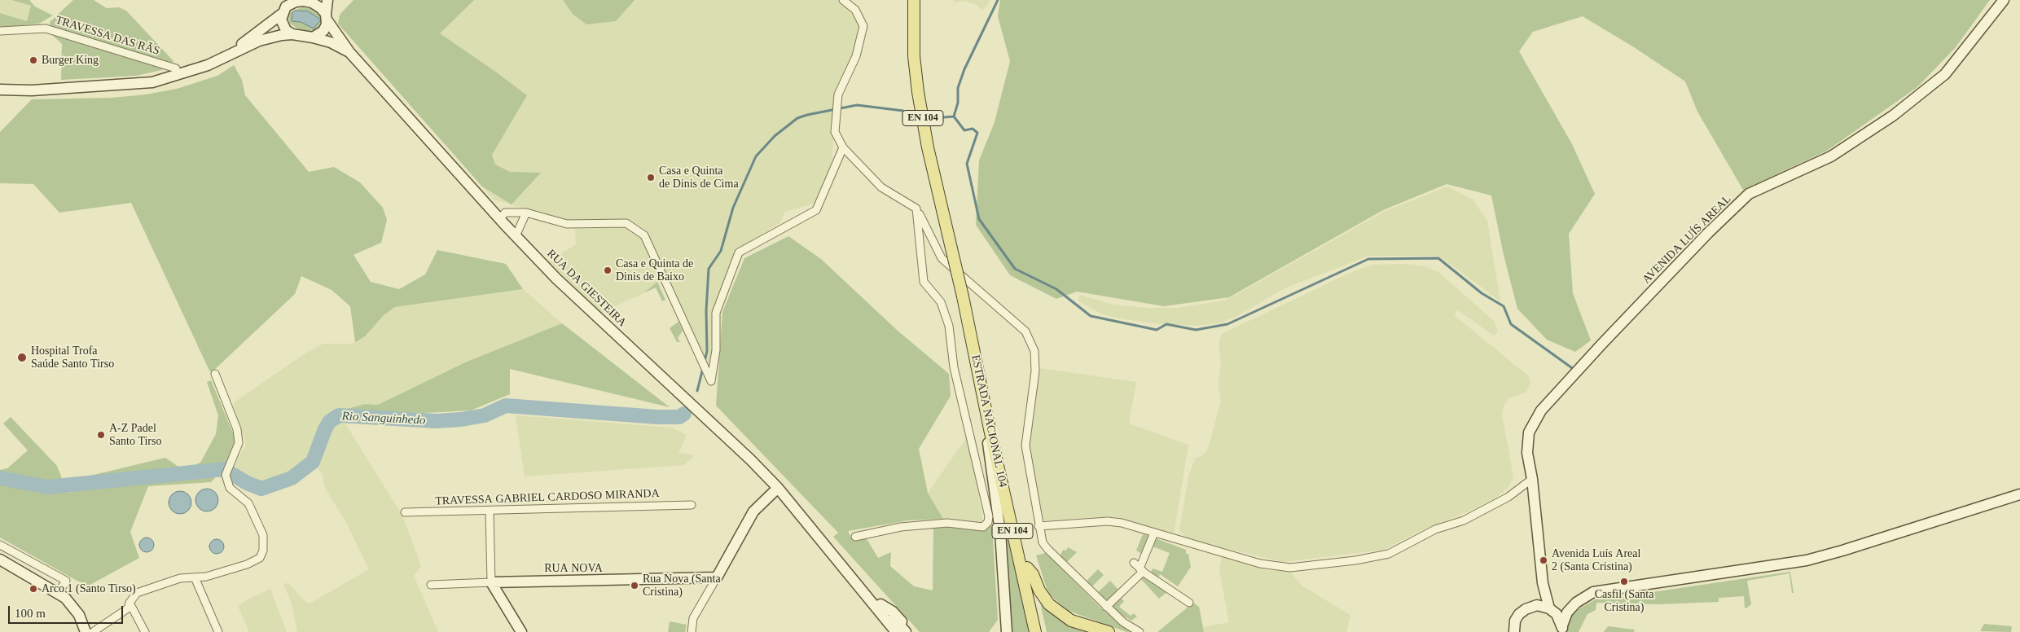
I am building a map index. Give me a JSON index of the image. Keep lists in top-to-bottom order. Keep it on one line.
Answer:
{"streets":{"main road":["EN 104","ESTRADA NACIONAL 104"],"street":["TRAVESSA DAS RÃS","AVENIDA LUÍS AREAL","RUA DA GIESTEIRA","TRAVESSA GABRIEL CARDOSO MIRANDA","RUA NOVA"]},"crossings":[["EN 104","ESTRADA NACIONAL 104"]],"water":["Rio Sanguinhedo"],"places":["Burger King","Casa e Quinta de Dinis de Cima","Casa e Quinta de Dinis de Baixo","Hospital Trofa Saúde Santo Tirso","A-Z Padel Santo Tirso","Avenida Luís Areal 2 (Santa Cristina)","Casfil (Santa Cristina)","Rua Nova (Santa Cristina)","Arco 1 (Santo Tirso)"],"scale_bar":"100 m"}
